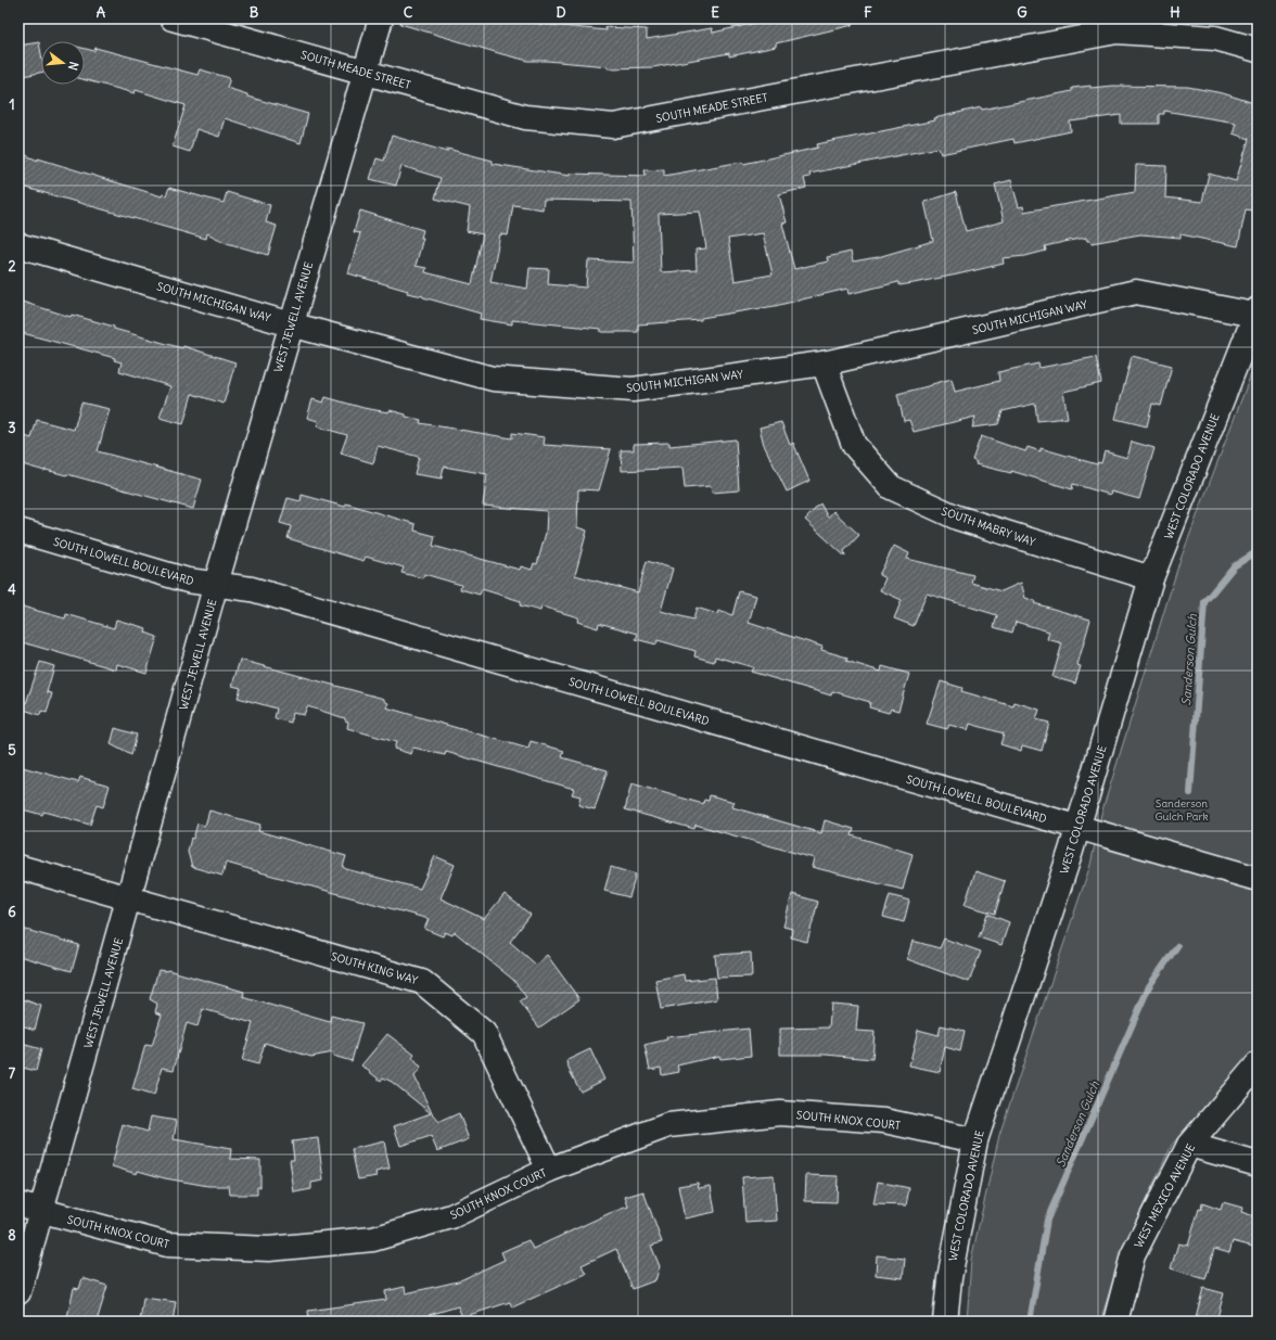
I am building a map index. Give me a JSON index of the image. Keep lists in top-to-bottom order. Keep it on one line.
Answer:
{"streets":{"street":["SOUTH MEADE STREET","SOUTH MICHIGAN WAY","WEST JEWELL AVENUE","WEST COLORADO AVENUE","SOUTH MABRY WAY","SOUTH LOWELL BOULEVARD","SOUTH KING WAY","SOUTH KNOX COURT","WEST MEXICO AVENUE"]},"crossings":[["SOUTH MEADE STREET","WEST JEWELL AVENUE"],["SOUTH MICHIGAN WAY","WEST JEWELL AVENUE"],["SOUTH MICHIGAN WAY","WEST COLORADO AVENUE"],["SOUTH MICHIGAN WAY","SOUTH MABRY WAY"],["WEST JEWELL AVENUE","SOUTH LOWELL BOULEVARD"],["WEST JEWELL AVENUE","SOUTH KING WAY"],["WEST JEWELL AVENUE","SOUTH KNOX COURT"],["WEST COLORADO AVENUE","SOUTH MABRY WAY"],["WEST COLORADO AVENUE","SOUTH LOWELL BOULEVARD"],["WEST COLORADO AVENUE","SOUTH KNOX COURT"],["SOUTH KING WAY","SOUTH KNOX COURT"]],"water":["Sanderson Gulch"],"parks":["Sanderson Gulch Park"],"north":"right","grid":{"columns":["A","B","C","D","E","F","G","H"],"rows":["1","2","3","4","5","6","7","8"]}}
